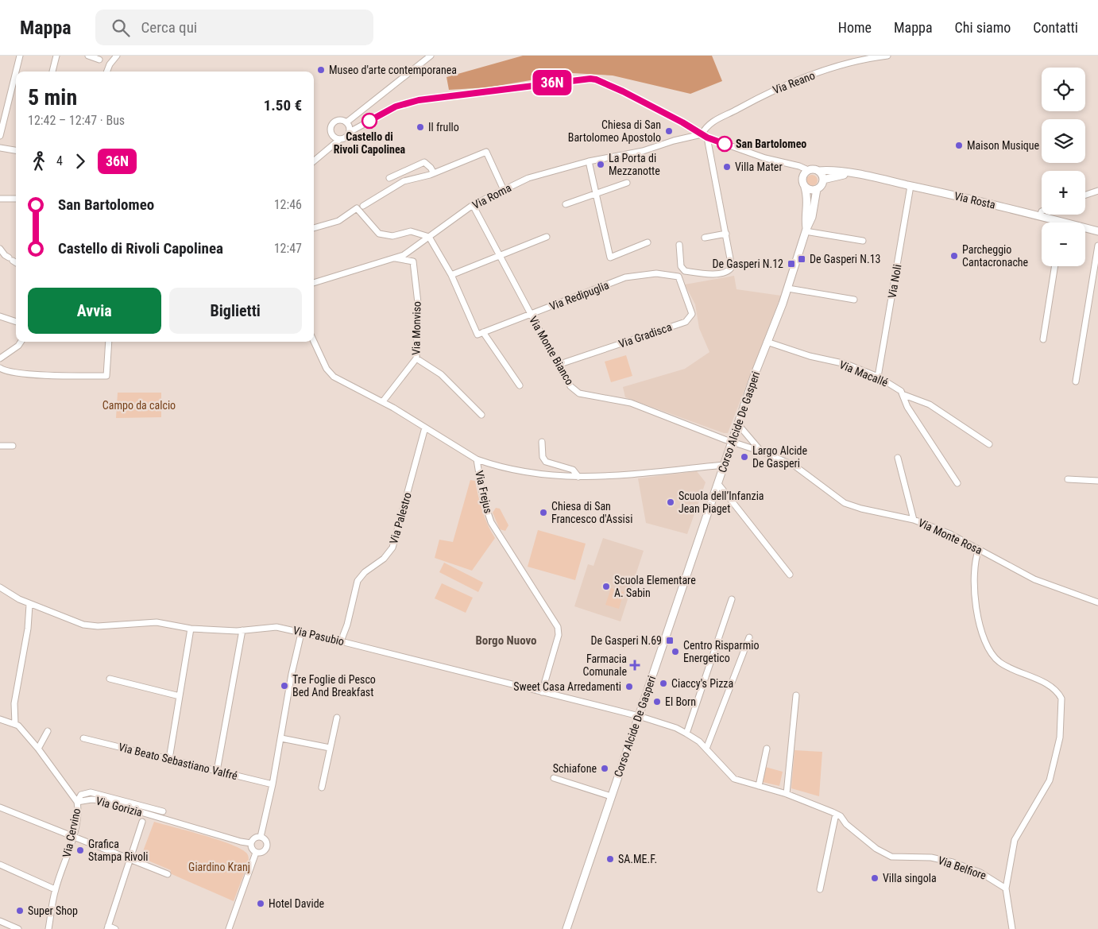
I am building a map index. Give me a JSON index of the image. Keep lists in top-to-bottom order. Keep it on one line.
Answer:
{"streets":{"street":["Via Reano","Via Roma","Via Rosta","Via Noli","Via Redipuglia","Via Monviso","Via Gradisca","Via Monte Bianco","Via Macallé","Corso Alcide De Gasperi","Via Frejus","Via Palestro","Via Monte Rosa","Via Pasubio","Via Beato Sebastiano Valfré","Via Gorizia","Via Cervino","Via Belfiore"]},"crossings":[["Via Reano","Via Roma"],["Via Roma","Via Monviso"],["Via Roma","Via Monte Bianco"],["Via Rosta","Via Noli"],["Via Rosta","Corso Alcide De Gasperi"],["Via Noli","Via Macallé"],["Via Redipuglia","Via Gradisca"],["Via Redipuglia","Via Monte Bianco"],["Via Monviso","Via Frejus"],["Via Gradisca","Via Monte Bianco"],["Via Monte Bianco","Corso Alcide De Gasperi"],["Via Macallé","Corso Alcide De Gasperi"],["Corso Alcide De Gasperi","Via Pasubio"],["Corso Alcide De Gasperi","Via Belfiore"],["Via Frejus","Via Palestro"],["Via Frejus","Via Pasubio"],["Via Palestro","Via Pasubio"],["Via Pasubio","Via Belfiore"],["Via Gorizia","Via Cervino"]],"districts":["Borgo Nuovo"],"parks":["Campo da calcio","Giardino Kranj"],"places":{"other":["Museo d'arte contemporanea","Castello di Rivoli Capolinea","Il frullo","Chiesa di San Bartolomeo Apostolo","San Bartolomeo","Maison Musique","La Porta di Mezzanotte","Villa Mater","Parcheggio Cantacronache","Largo Alcide De Gasperi","Scuola dell’Infanzia Jean Piaget","Chiesa di San Francesco d'Assisi","Scuola Elementare A. Sabin","Centro Risparmio Energetico","Ciaccy's Pizza","Tre Foglie di Pesco Bed And Breakfast","Sweet Casa Arredamenti","El Born","Schiafone","Grafica Stampa Rivoli","SA.ME.F.","Villa singola","Hotel Davide","Super Shop"],"transit":["De Gasperi N.13","De Gasperi N.12","De Gasperi N.69"],"health":["Farmacia Comunale"]},"lines":["bus line 36N"],"page":{"header":"Mappa","search":"Cerca qui","nav":["Home","Mappa","Chi siamo","Contatti"],"on_map":"36N","map_buttons":["+","−"],"heading":["5 min","12:42 – 12:47 · Bus","1.50 €"],"legs":["4","36N"],"list":[{"name":"San Bartolomeo","value":"12:46"},{"name":"Castello di Rivoli Capolinea","value":"12:47"}],"buttons":["Avvia","Biglietti"]}}
